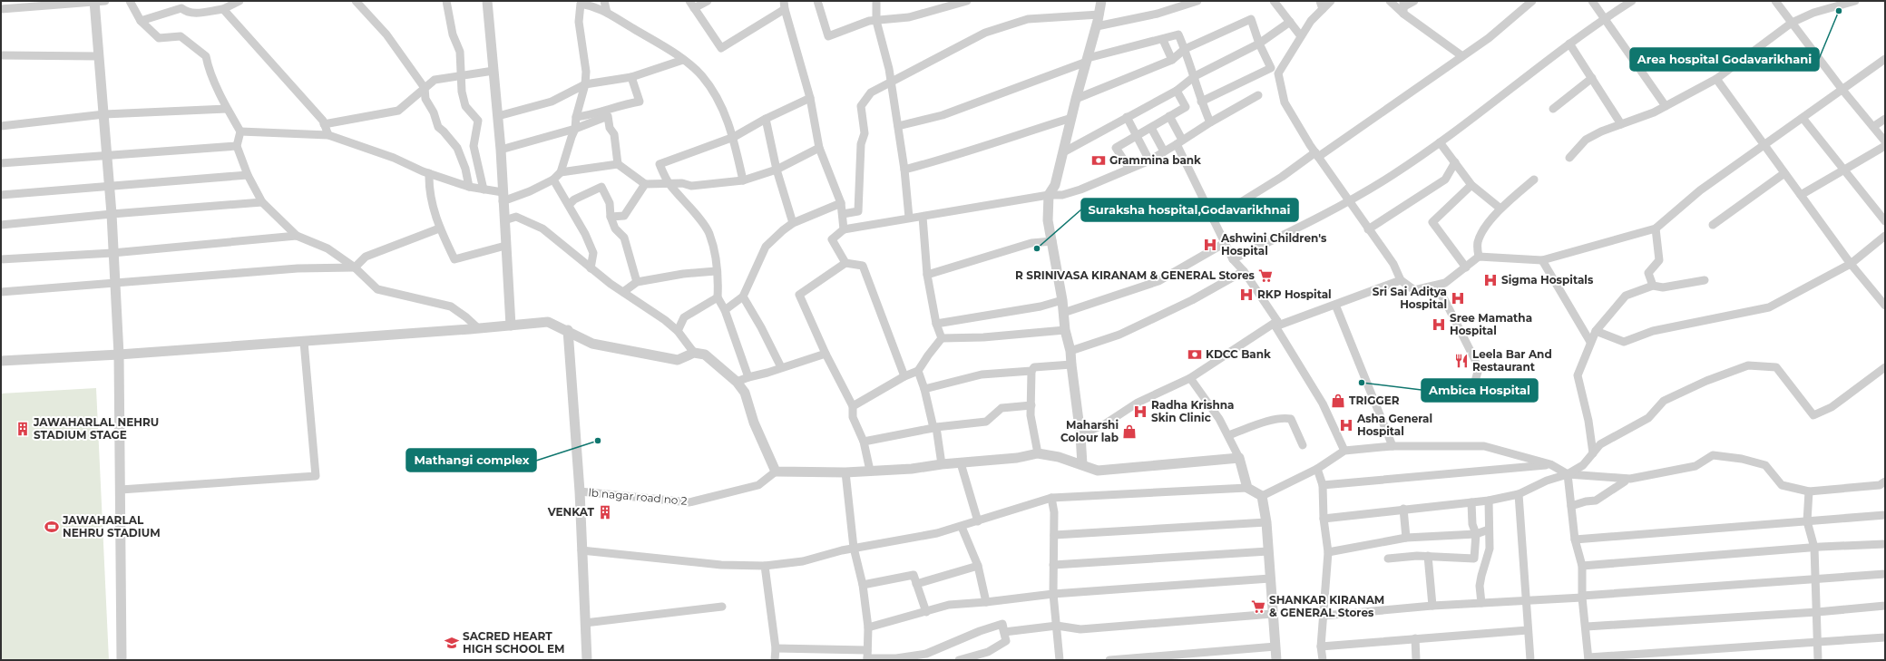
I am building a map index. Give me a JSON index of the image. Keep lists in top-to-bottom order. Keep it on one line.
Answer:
{"streets":{"street":["lb nagar road no 2"]},"places":{"other":["Area hospital Godavarikhani","Suraksha hospital,Godavarikhnai","Ambica Hospital","Mathangi complex"],"bank":["Grammina bank","KDCC Bank"],"hospital":["Ashwini Children's Hospital","Sigma Hospitals","RKP Hospital","Sri Sai Aditya Hospital","Sree Mamatha Hospital","Radha Krishna Skin Clinic","Asha General Hospital"],"supermarket":["R SRINIVASA KIRANAM & GENERAL Stores","SHANKAR KIRANAM & GENERAL Stores"],"restaurant":["Leela Bar And Restaurant"],"shop":["TRIGGER","Maharshi Colour lab"],"building":["JAWAHARLAL NEHRU STADIUM STAGE","VENKAT"],"sports":["JAWAHARLAL NEHRU STADIUM"],"school or university":["SACRED HEART HIGH SCHOOL EM"]}}
